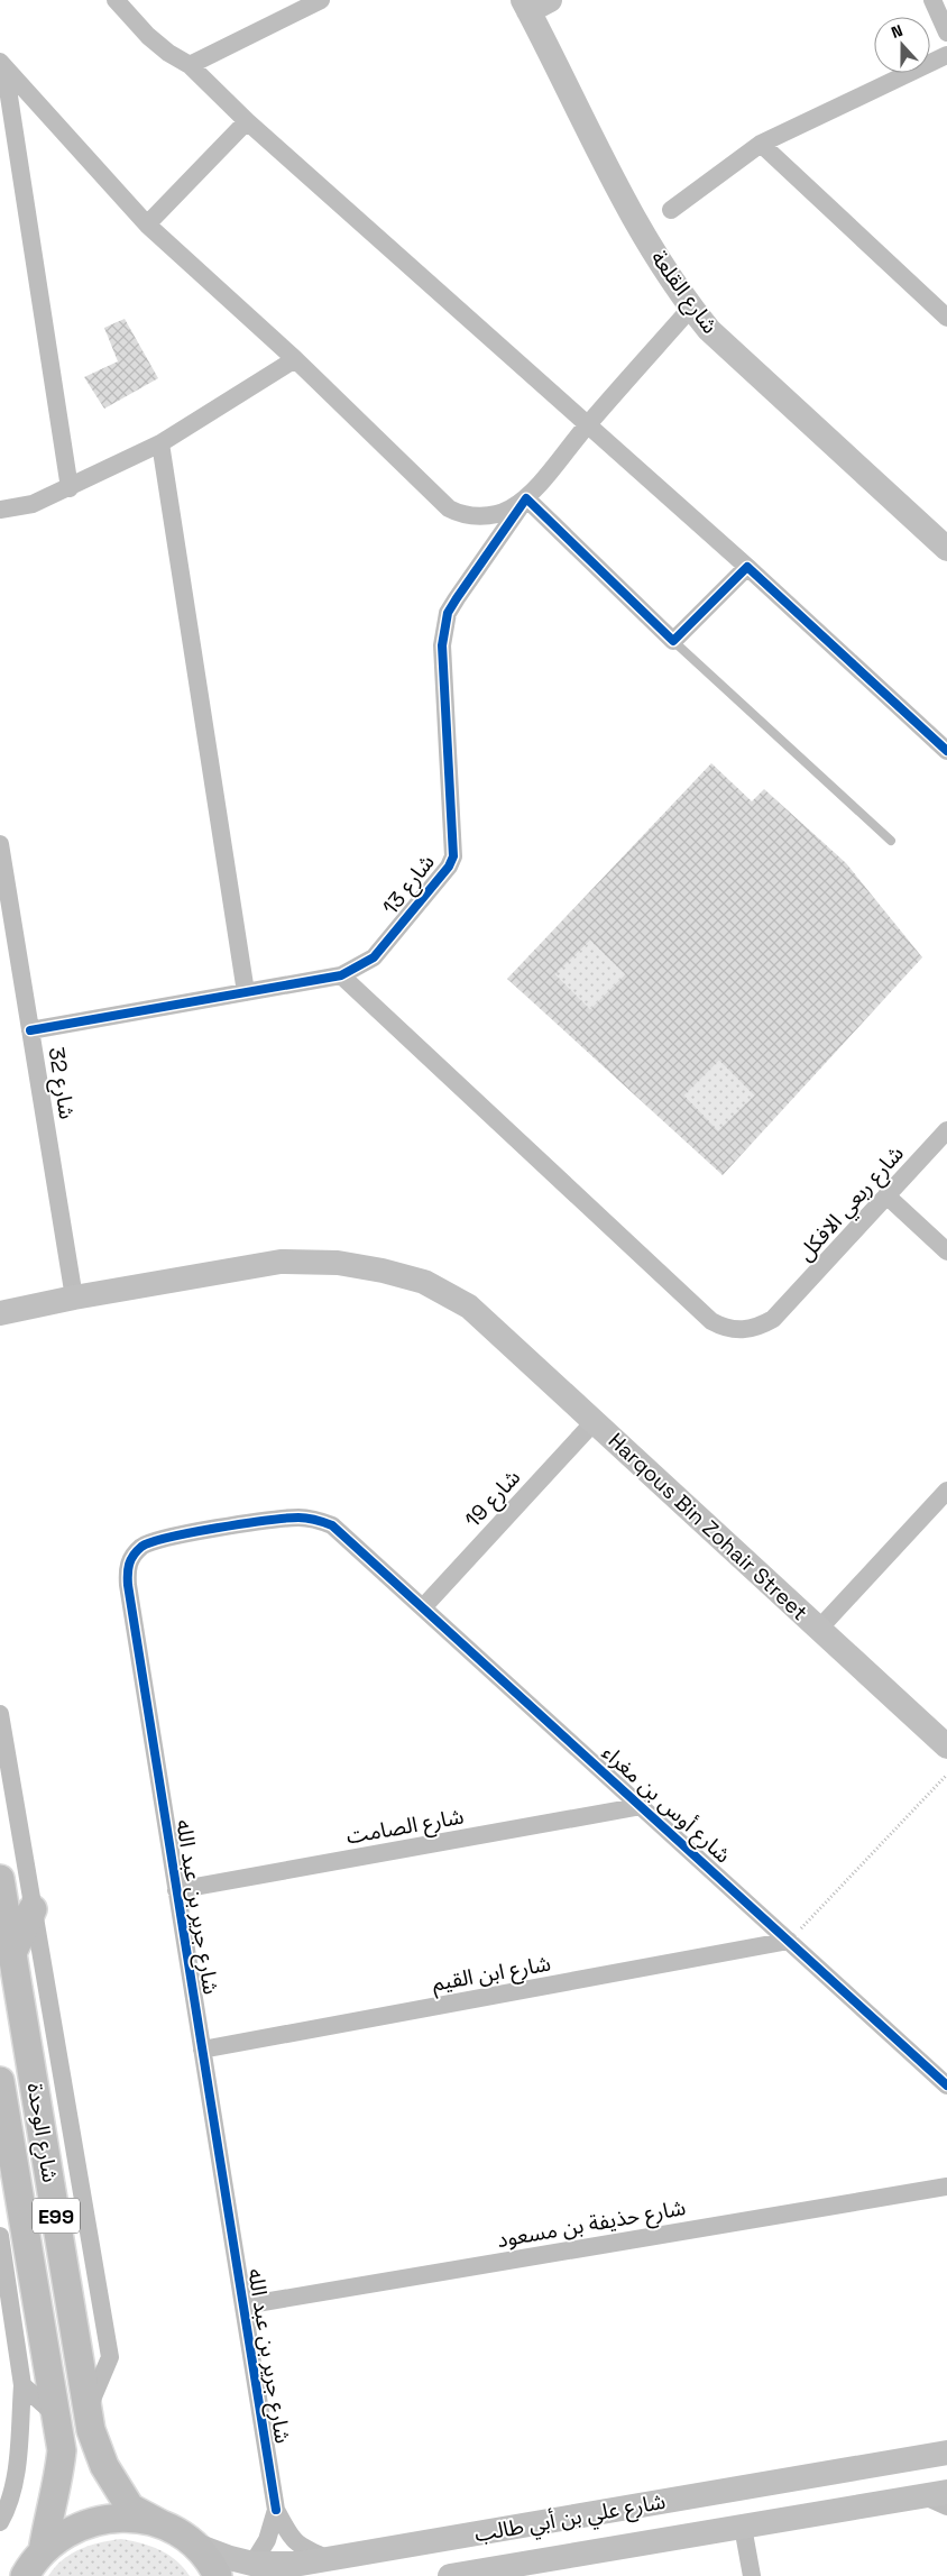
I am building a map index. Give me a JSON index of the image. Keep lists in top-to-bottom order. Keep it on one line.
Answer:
{"streets":{"main road":["شارع الوحدة","E99"],"street":["شارع القلعة","شارع 13","شارع 32","شارع ربعي الافكل","شارع 19","Harqous Bin Zohair Street","شارع أوس بن مغراء","شارع الصامت","شارع جرير بن عبد الله","شارع ابن القيم","شارع حذيفة بن مسعود","شارع علي بن أبي طالب"]},"crossings":[["شارع القلعة","شارع 13"],["شارع 13","شارع 32"],["شارع 13","شارع ربعي الافكل"],["شارع 32","Harqous Bin Zohair Street"],["شارع 19","Harqous Bin Zohair Street"],["شارع 19","شارع أوس بن مغراء"],["شارع أوس بن مغراء","شارع الصامت"],["شارع أوس بن مغراء","شارع جرير بن عبد الله"],["شارع أوس بن مغراء","شارع ابن القيم"],["شارع الصامت","شارع جرير بن عبد الله"],["شارع جرير بن عبد الله","شارع ابن القيم"],["شارع جرير بن عبد الله","شارع حذيفة بن مسعود"],["شارع جرير بن عبد الله","شارع علي بن أبي طالب"]],"north":"top"}
